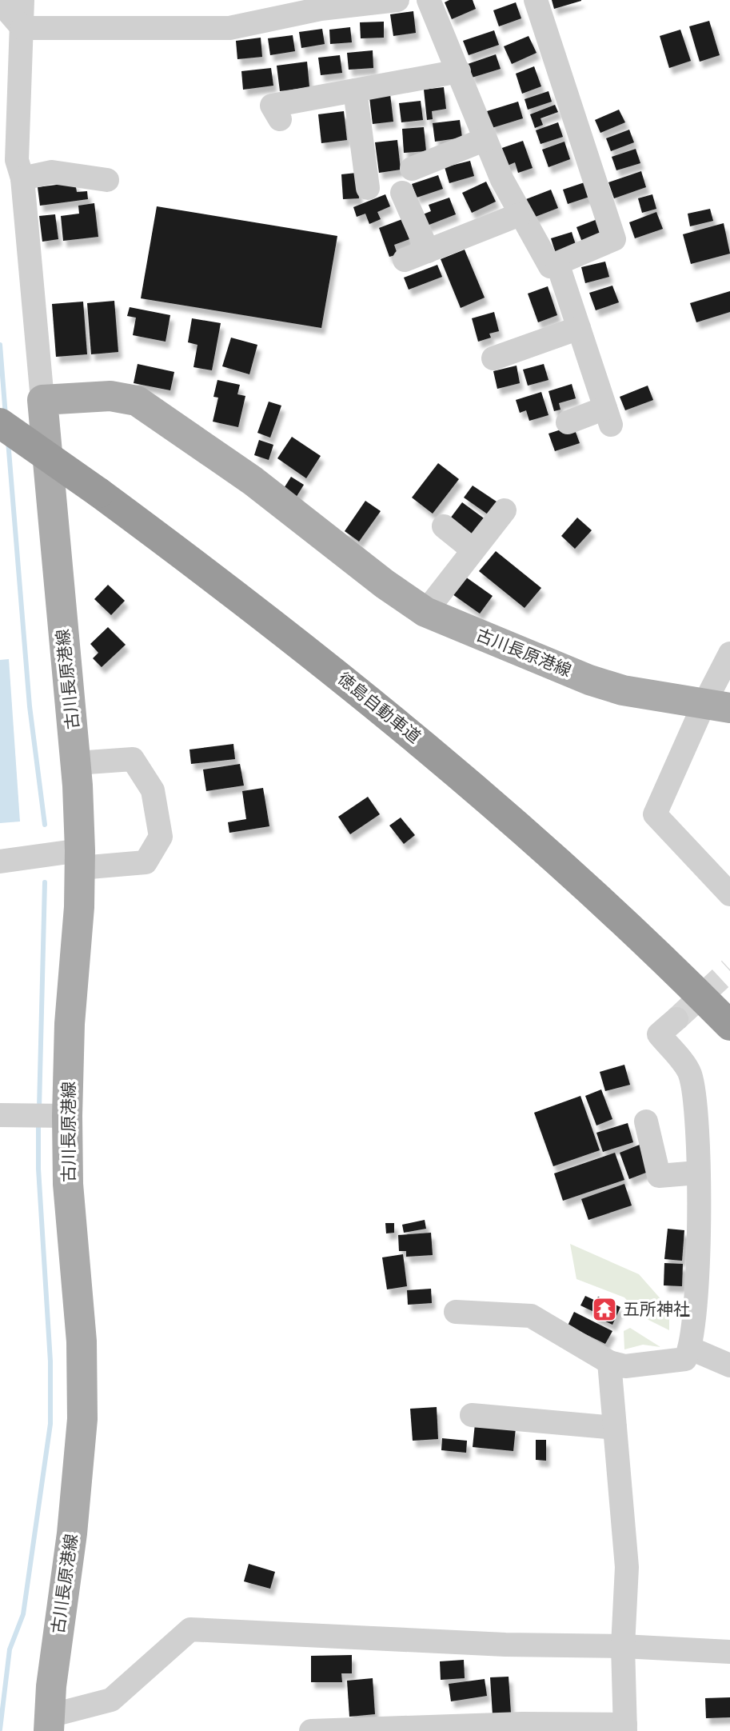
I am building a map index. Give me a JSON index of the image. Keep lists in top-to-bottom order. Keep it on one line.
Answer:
{"streets":{"highway":["徳島自動車道"],"main road":["古川長原港線"]},"places":{"temple":["五所神社"]}}
